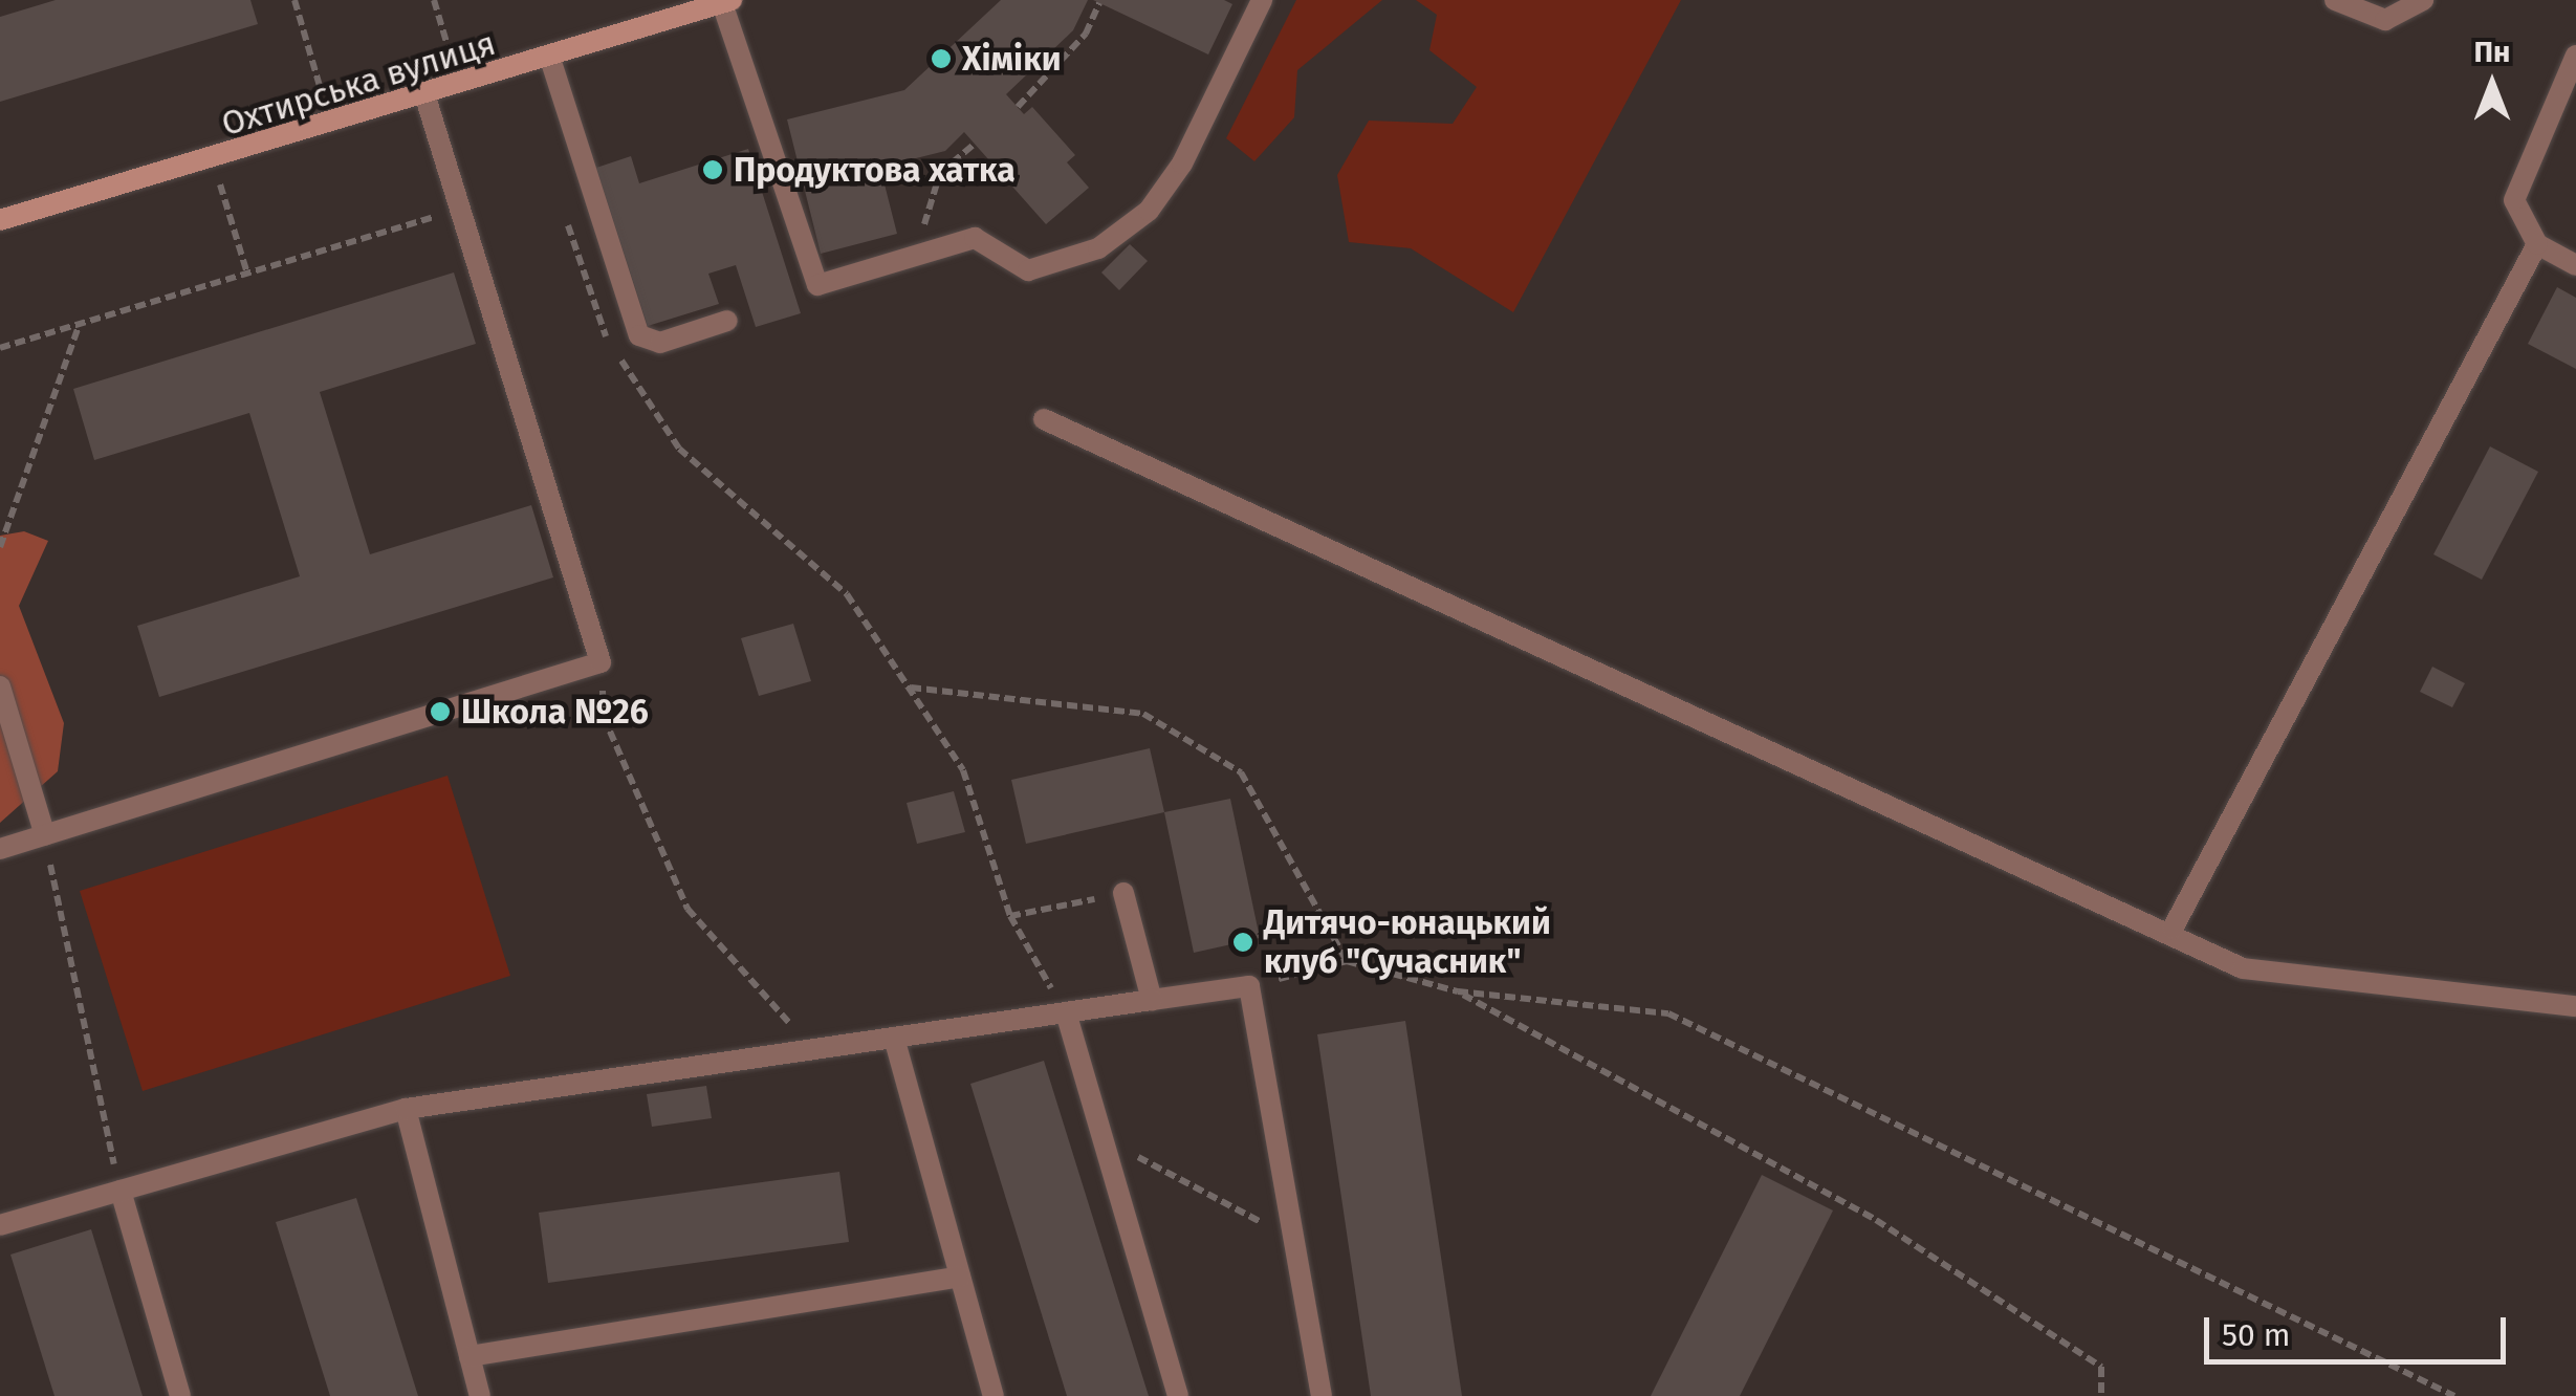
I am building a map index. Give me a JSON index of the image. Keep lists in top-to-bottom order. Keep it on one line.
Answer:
{"streets":{"main road":["Охтирська вулиця"]},"places":["Хіміки","Продуктова хатка","Школа №26","Дитячо-юнацький клуб \"Сучасник\""],"scale_bar":"50 m","north":"top"}
